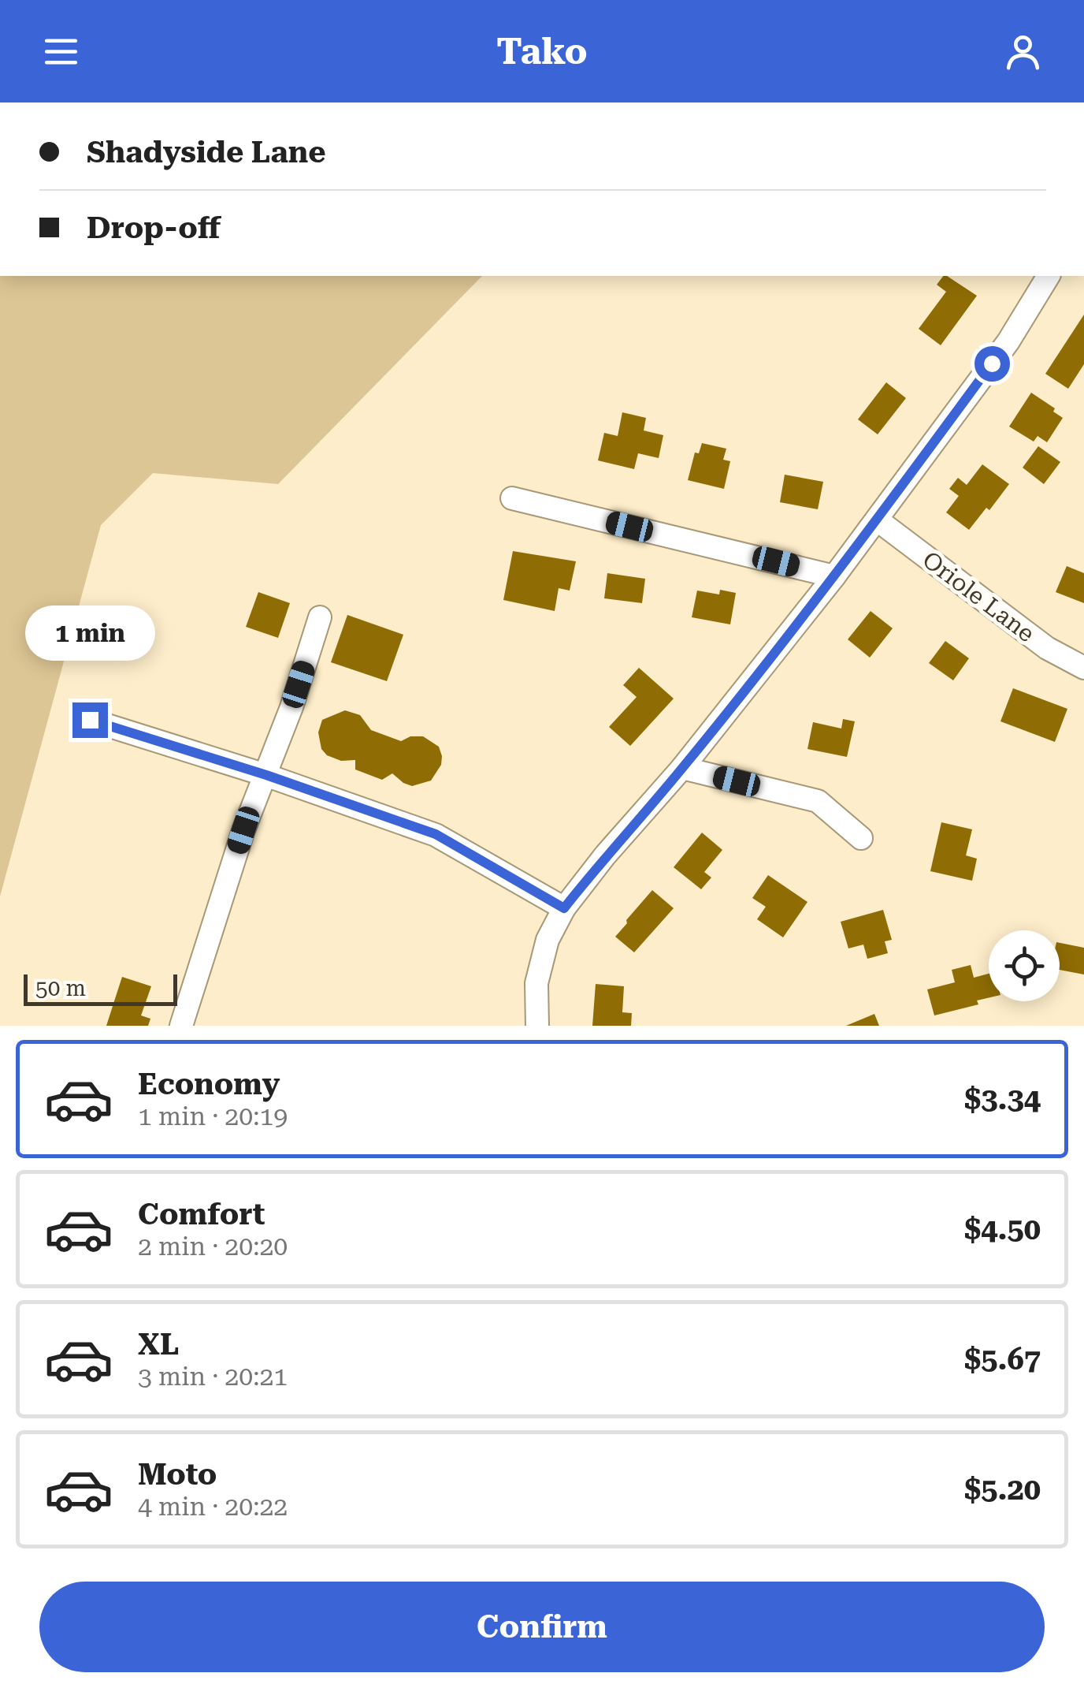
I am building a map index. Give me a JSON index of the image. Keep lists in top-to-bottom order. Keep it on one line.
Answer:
{"streets":{"street":["Oriole Lane"]},"scale_bar":"50 m","page":{"header":"Tako","banner":["Shadyside Lane","Drop-off"],"bubble":"1 min","scale":"50 m","list":[{"name":"Economy","note":"1 min · 20:19","value":"$3.34"},{"name":"Comfort","note":"2 min · 20:20","value":"$4.50"},{"name":"XL","note":"3 min · 20:21","value":"$5.67"},{"name":"Moto","note":"4 min · 20:22","value":"$5.20"}],"buttons":"Confirm"}}
